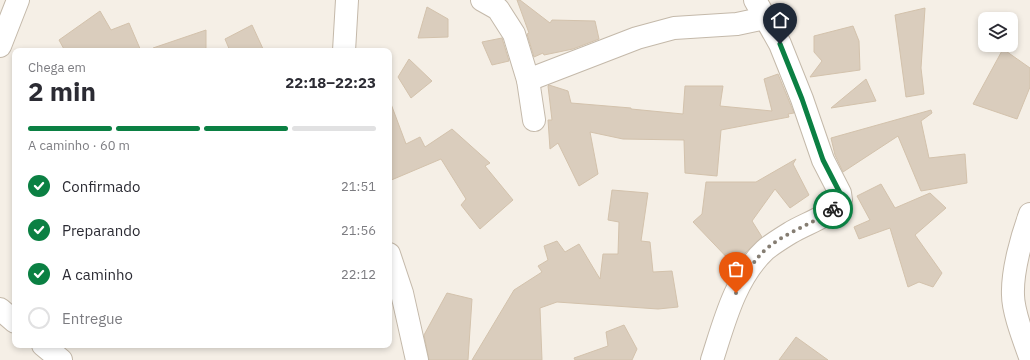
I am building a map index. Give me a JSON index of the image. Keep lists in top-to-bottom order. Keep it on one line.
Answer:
{"page":{"heading":["2 min","Chega em","22:18–22:23"],"bar":"A caminho · 60 m","list":[["Confirmado","21:51"],["Preparando","21:56"],["A caminho","22:12"],"Entregue"]}}
